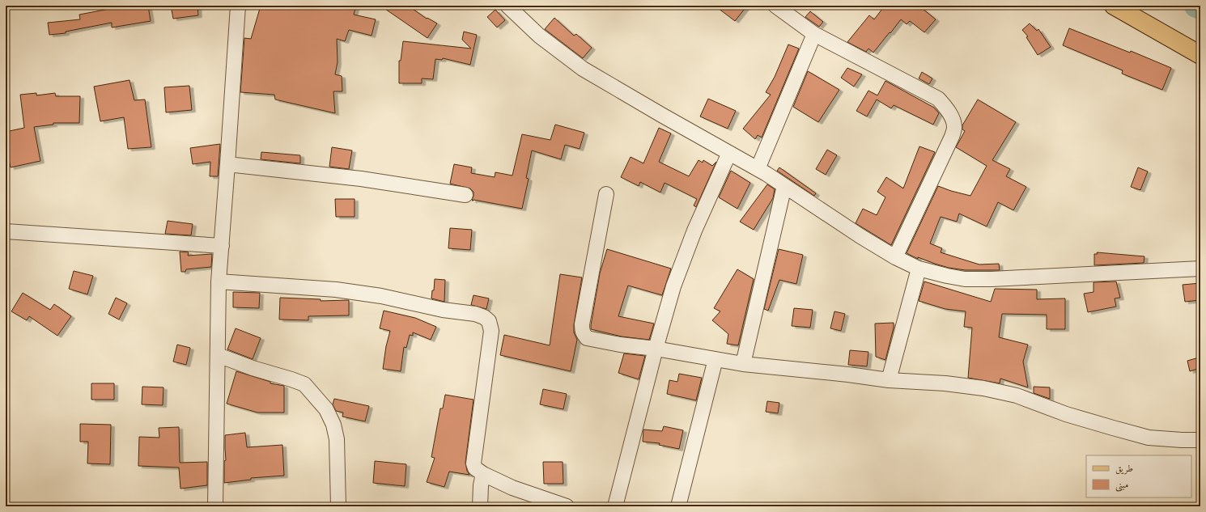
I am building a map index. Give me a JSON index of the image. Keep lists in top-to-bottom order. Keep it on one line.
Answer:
{"legend":["طريق","مبنى"]}
